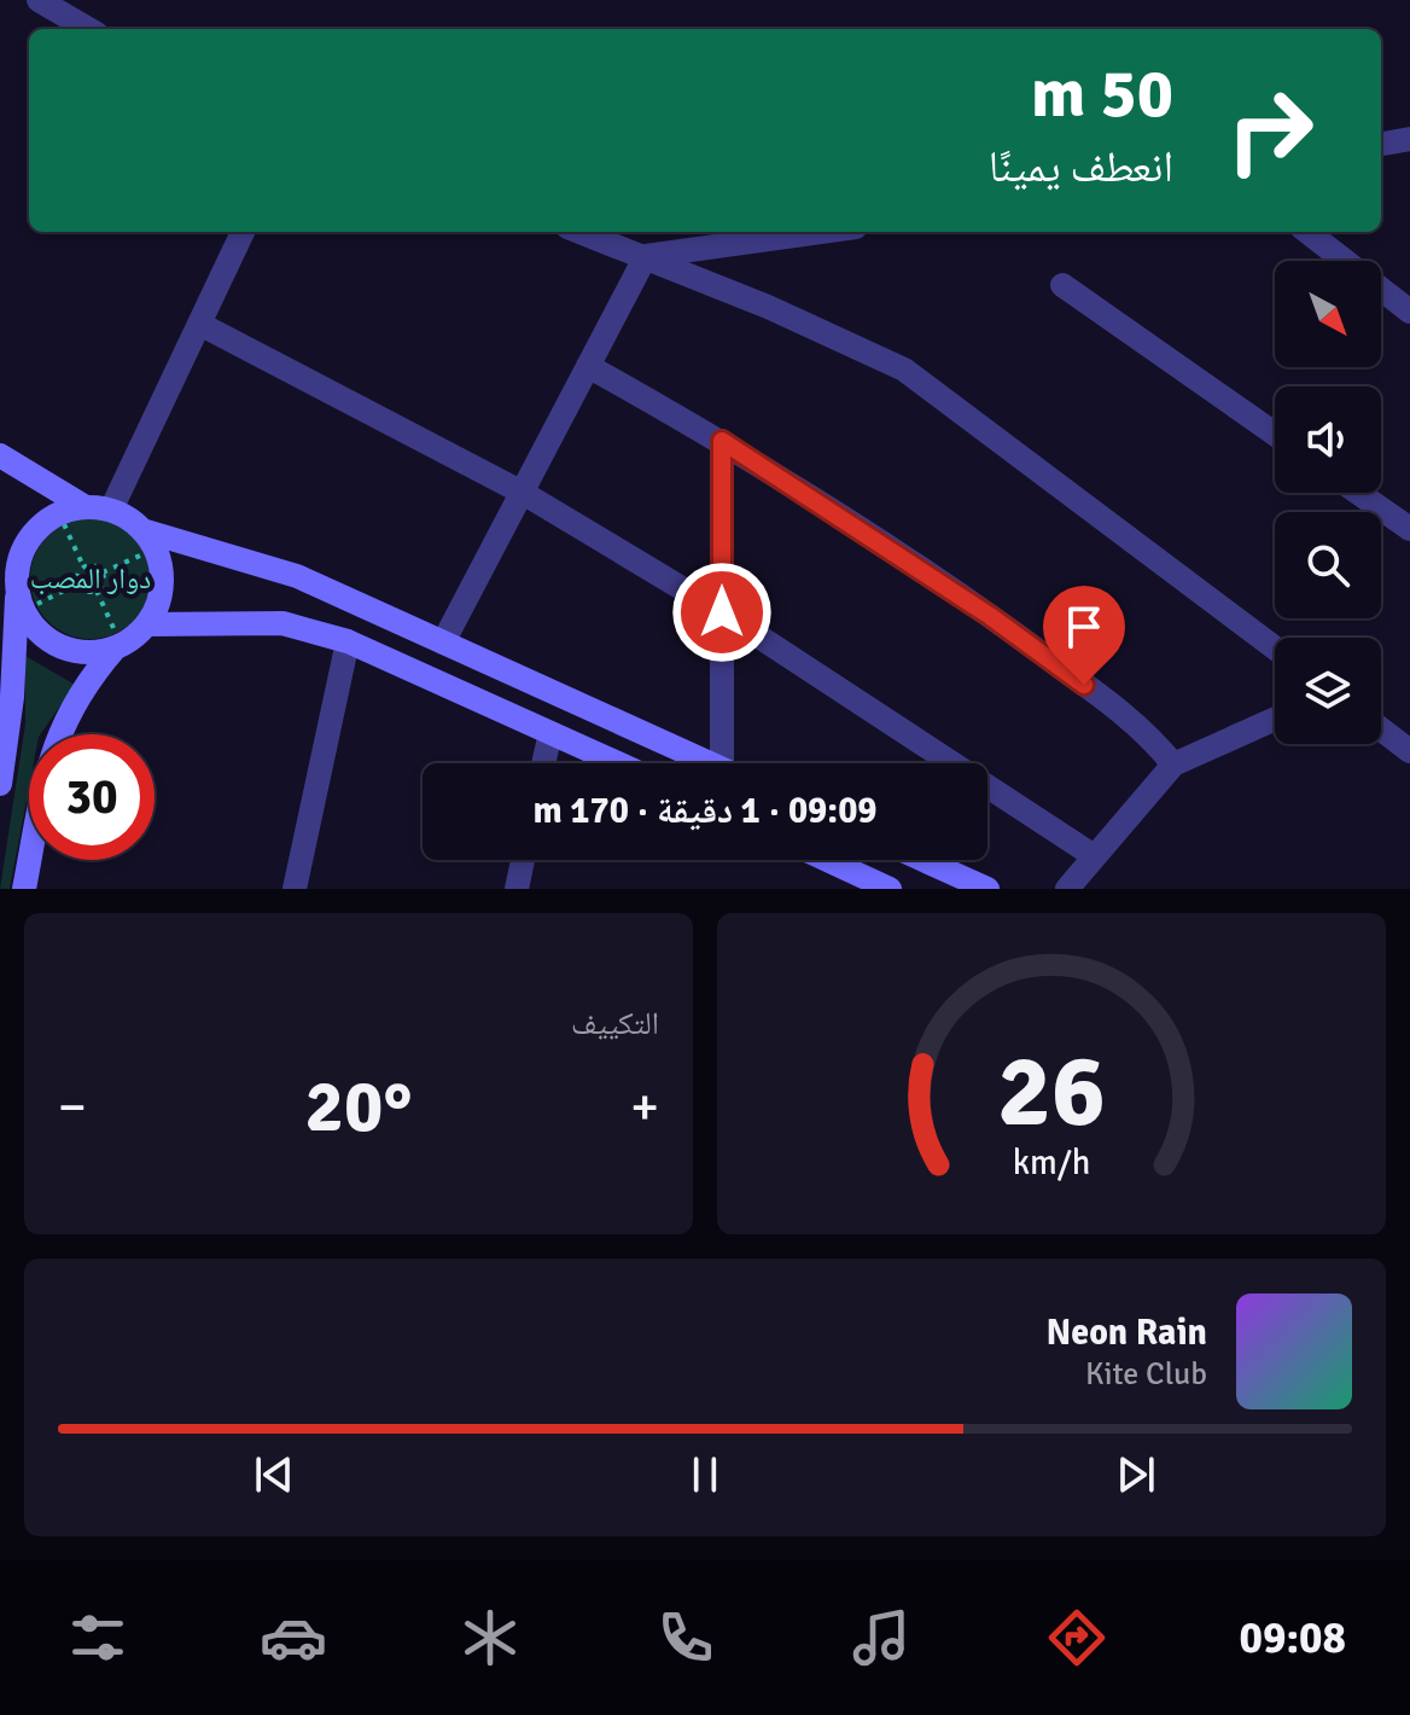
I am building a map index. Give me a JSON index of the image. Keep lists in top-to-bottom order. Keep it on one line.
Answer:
{"parks":["دوار المصب"],"north":"bottom right","page":{"turn":["50 m","انعطف يمينًا"],"limit":"30","trip":"09:09 · 1 دقيقة · 170 m","tile":"التكييف","heat":["−","20°","+"],"song":["Neon Rain","Kite Club"],"tabs":"09:08","gauge":["26","km/h"]}}
